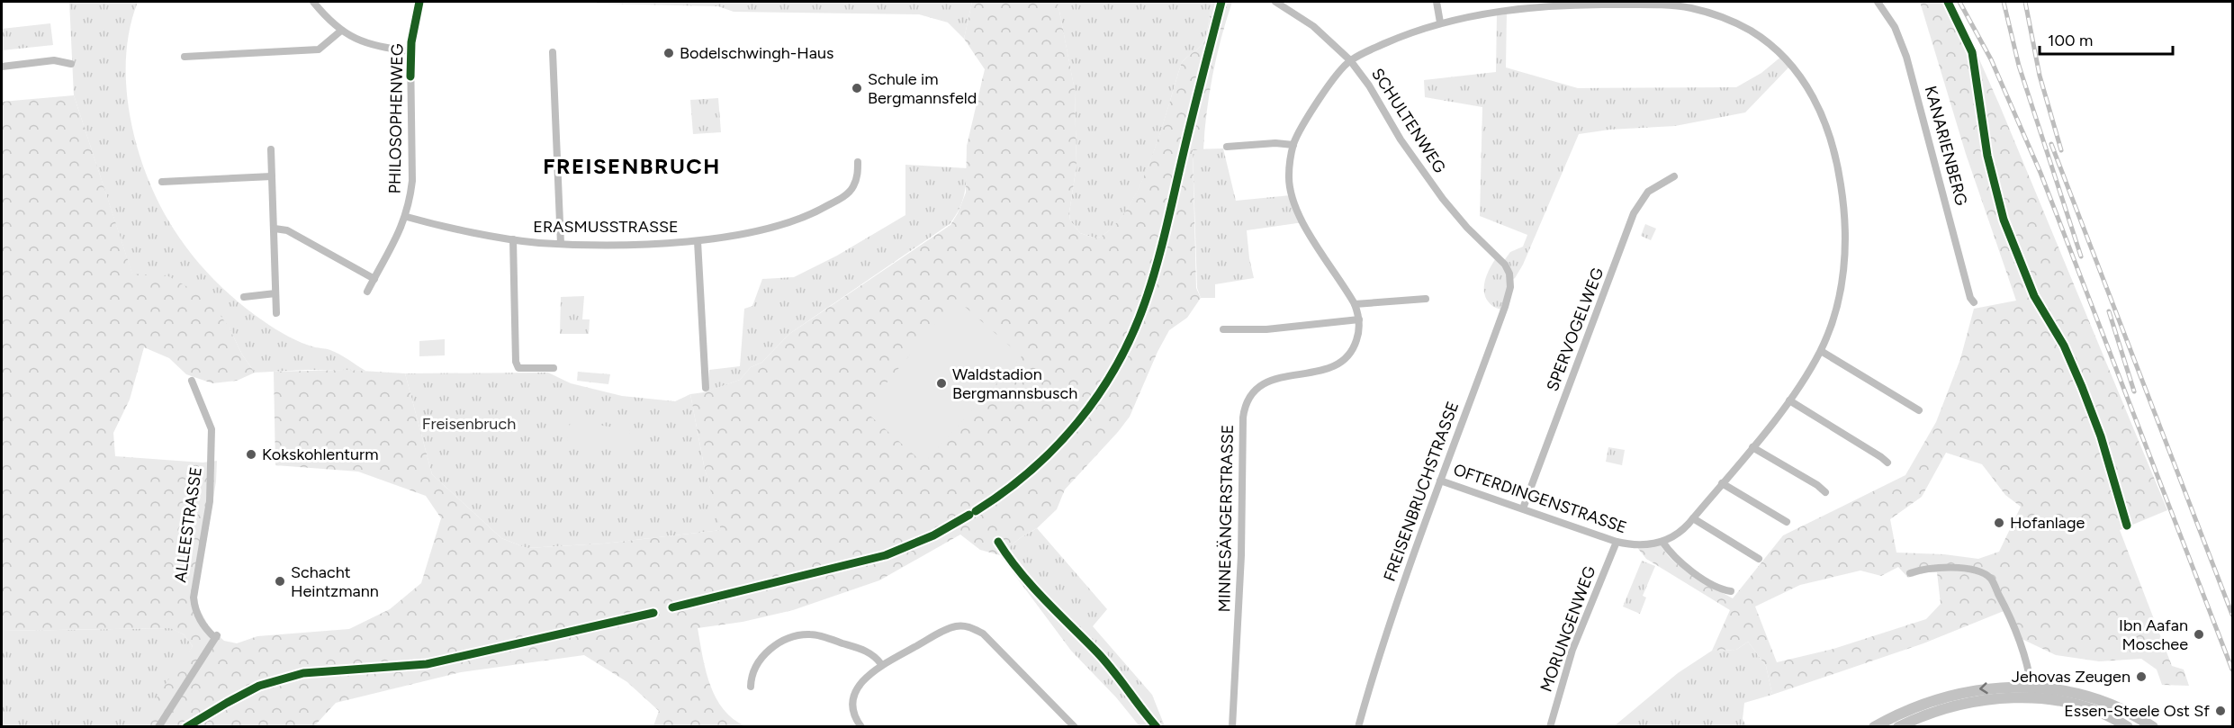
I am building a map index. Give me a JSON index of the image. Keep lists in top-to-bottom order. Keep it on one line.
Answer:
{"streets":{"street":["PHILOSOPHENWEG","SCHULTENWEG","KANARIENBERG","ERASMUSSTRASSE","SPERVOGELWEG","FREISENBRUCHSTRASSE","OFTERDINGENSTRASSE","MINNESÄNGERSTRASSE","ALLEESTRASSE","MORUNGENWEG"]},"crossings":[["PHILOSOPHENWEG","ERASMUSSTRASSE"],["SCHULTENWEG","FREISENBRUCHSTRASSE"],["SCHULTENWEG","OFTERDINGENSTRASSE"],["SCHULTENWEG","MINNESÄNGERSTRASSE"],["SPERVOGELWEG","OFTERDINGENSTRASSE"],["FREISENBRUCHSTRASSE","OFTERDINGENSTRASSE"],["OFTERDINGENSTRASSE","MINNESÄNGERSTRASSE"],["OFTERDINGENSTRASSE","MORUNGENWEG"]],"districts":["FREISENBRUCH"],"parks":["Freisenbruch"],"places":["Bodelschwingh-Haus","Schule im Bergmannsfeld","Waldstadion Bergmannsbusch","Kokskohlenturm","Hofanlage","Schacht Heintzmann","Ibn Aafan Moschee","Jehovas Zeugen","Essen-Steele Ost Sf"],"scale_bar":"100 m"}
